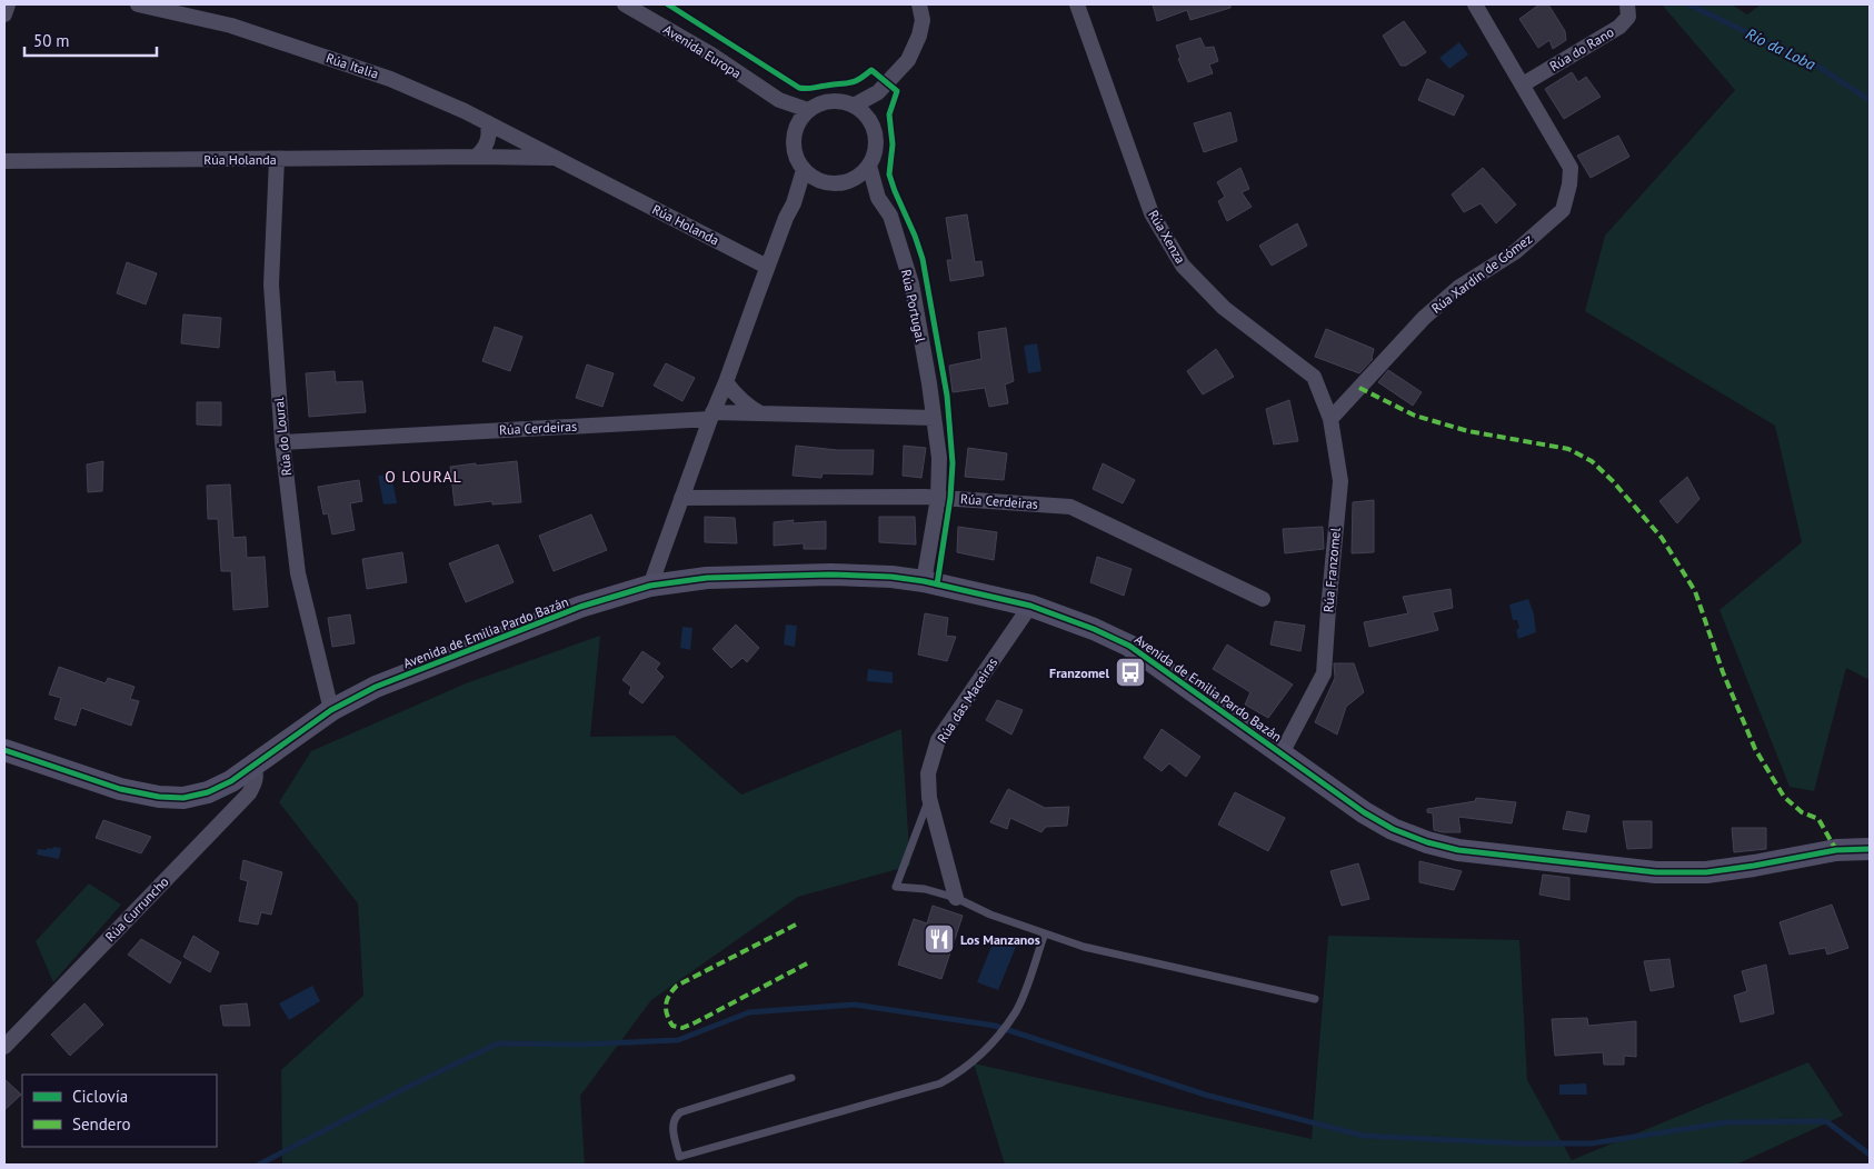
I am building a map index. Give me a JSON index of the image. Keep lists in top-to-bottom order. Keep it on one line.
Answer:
{"streets":{"street":["Rúa do Rano","Avenida Europa","Rúa Italia","Rúa Holanda","Rúa Xenza","Rúa Xardín de Gómez","Rúa Portugal","Rúa Cerdeiras","Rúa do Loural","Rúa Franzomel","Avenida de Emilia Pardo Bazán","Rúa das Maceiras","Rúa Curruncho"]},"crossings":[["Rúa do Rano","Rúa Xardín de Gómez"],["Avenida Europa","Rúa Portugal"],["Rúa Italia","Rúa Holanda"],["Rúa Holanda","Rúa do Loural"],["Rúa Xenza","Rúa Xardín de Gómez"],["Rúa Xenza","Rúa Franzomel"],["Rúa Xardín de Gómez","Rúa Franzomel"],["Rúa Portugal","Rúa Cerdeiras"],["Rúa Portugal","Avenida de Emilia Pardo Bazán"],["Rúa Cerdeiras","Rúa do Loural"],["Rúa do Loural","Avenida de Emilia Pardo Bazán"],["Rúa Franzomel","Avenida de Emilia Pardo Bazán"],["Avenida de Emilia Pardo Bazán","Rúa das Maceiras"],["Avenida de Emilia Pardo Bazán","Rúa Curruncho"]],"districts":["O LOURAL"],"water":["Río da Loba"],"places":{"bus stop":["Franzomel"],"restaurant":["Los Manzanos"]},"legend":["Ciclovía","Sendero"],"scale_bar":"50 m"}
